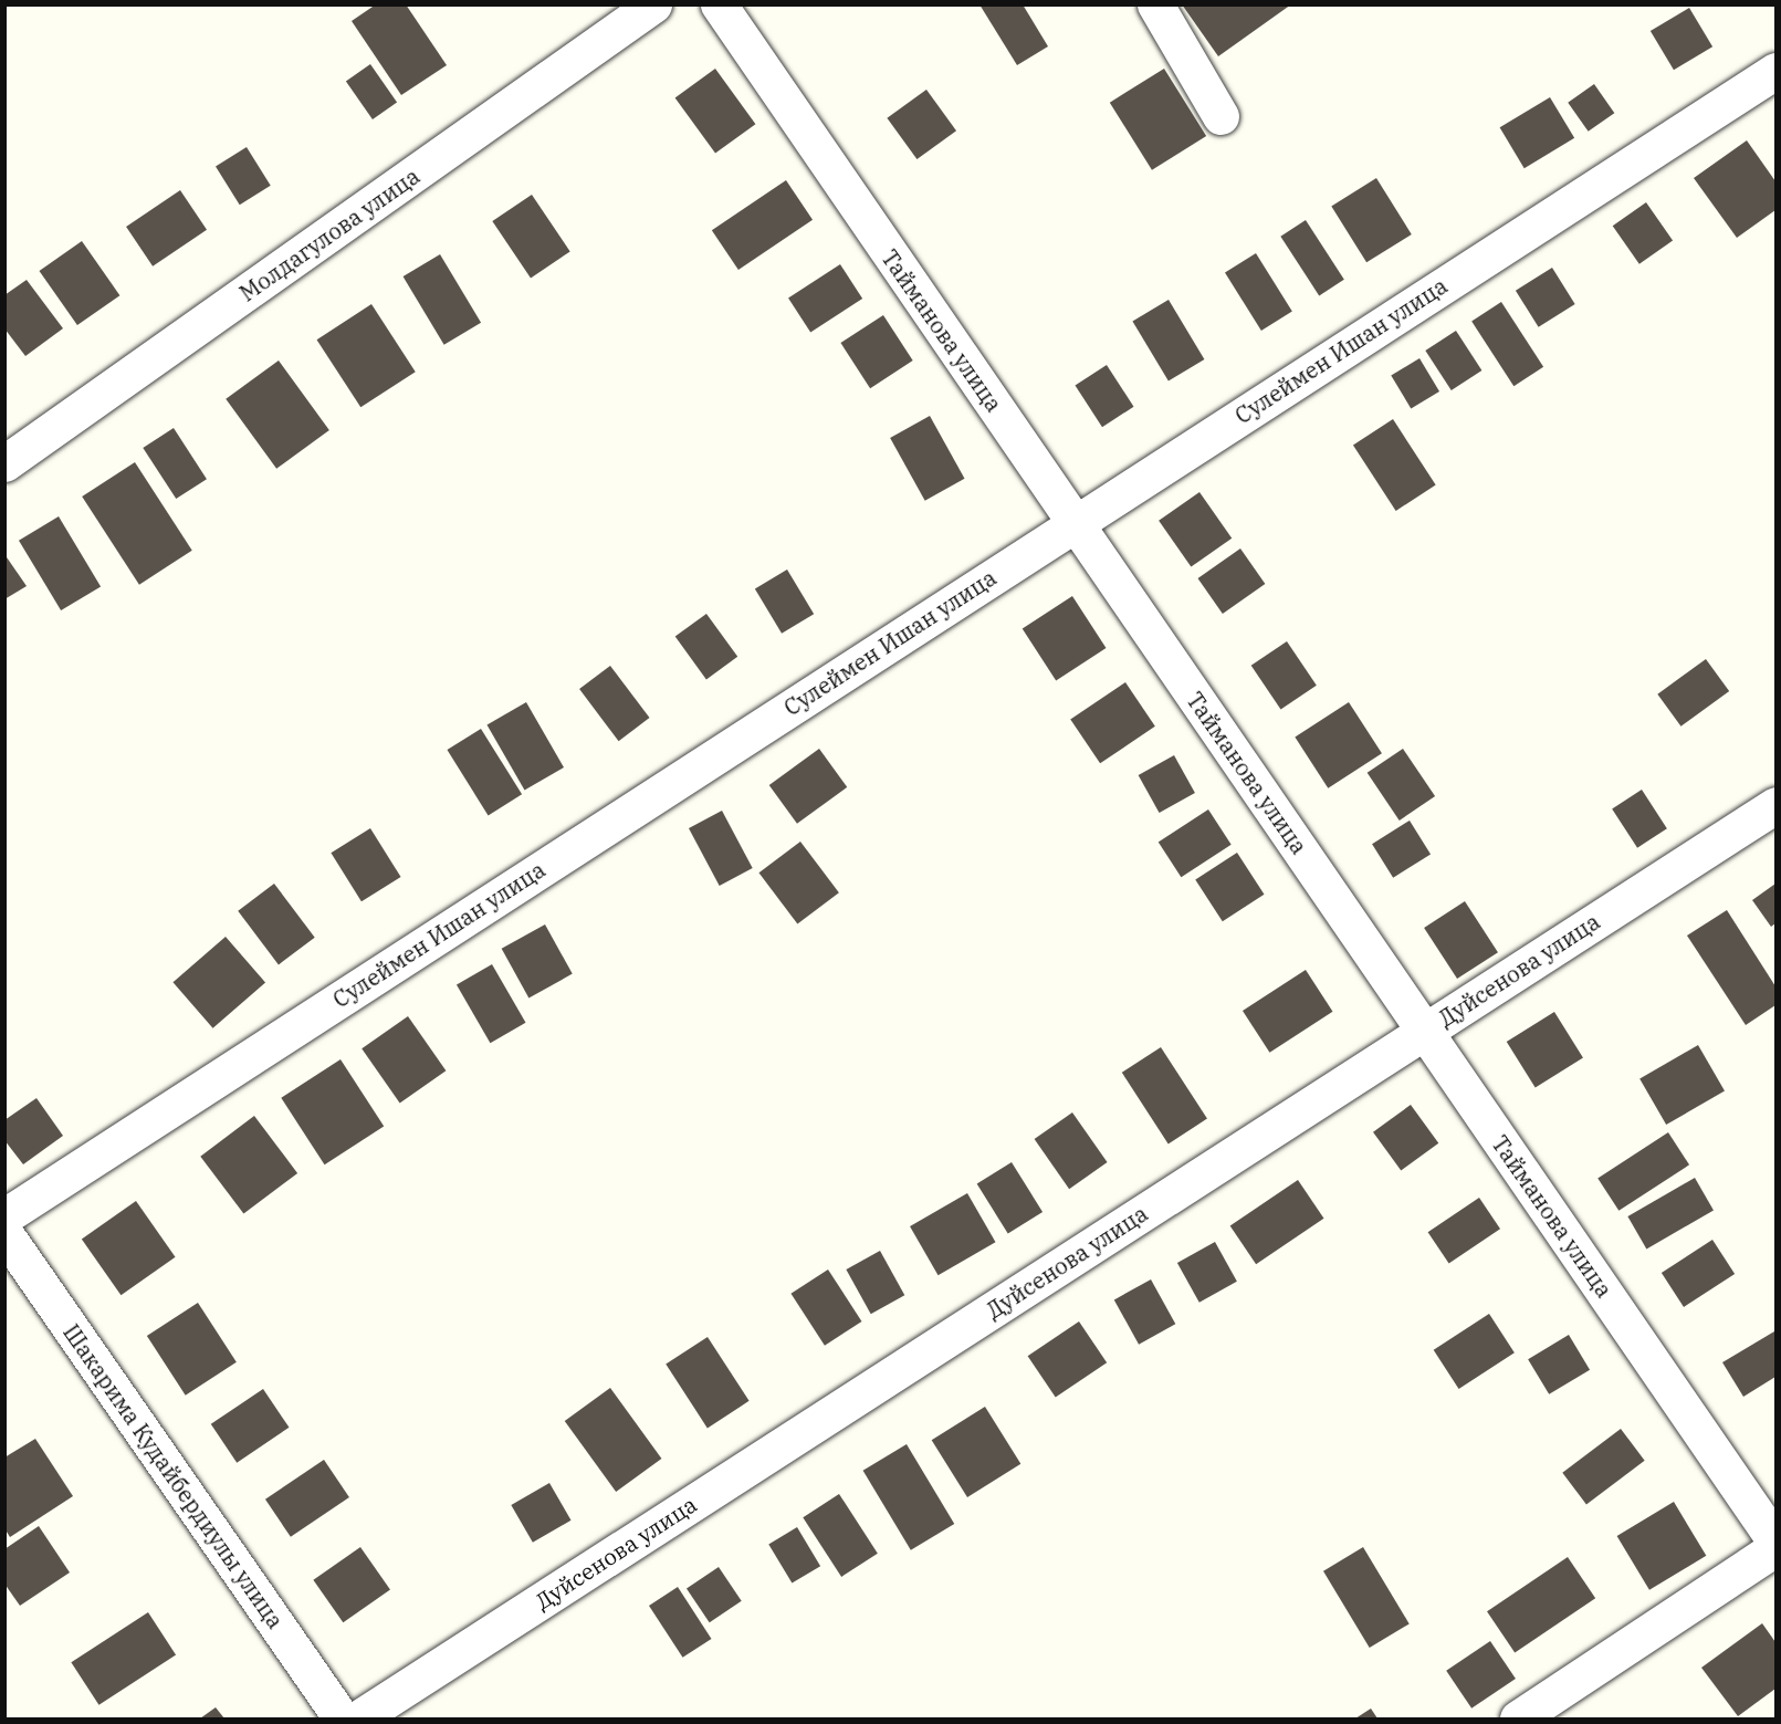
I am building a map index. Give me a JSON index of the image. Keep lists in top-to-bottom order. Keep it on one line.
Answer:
{"streets":{"street":["Молдагулова улица","Тайманова улица","Сулеймен Ишан улица","Дуйсенова улица","Шакарима Кудайбердиулы улица"]},"crossings":[["Тайманова улица","Сулеймен Ишан улица"],["Тайманова улица","Дуйсенова улица"]]}
